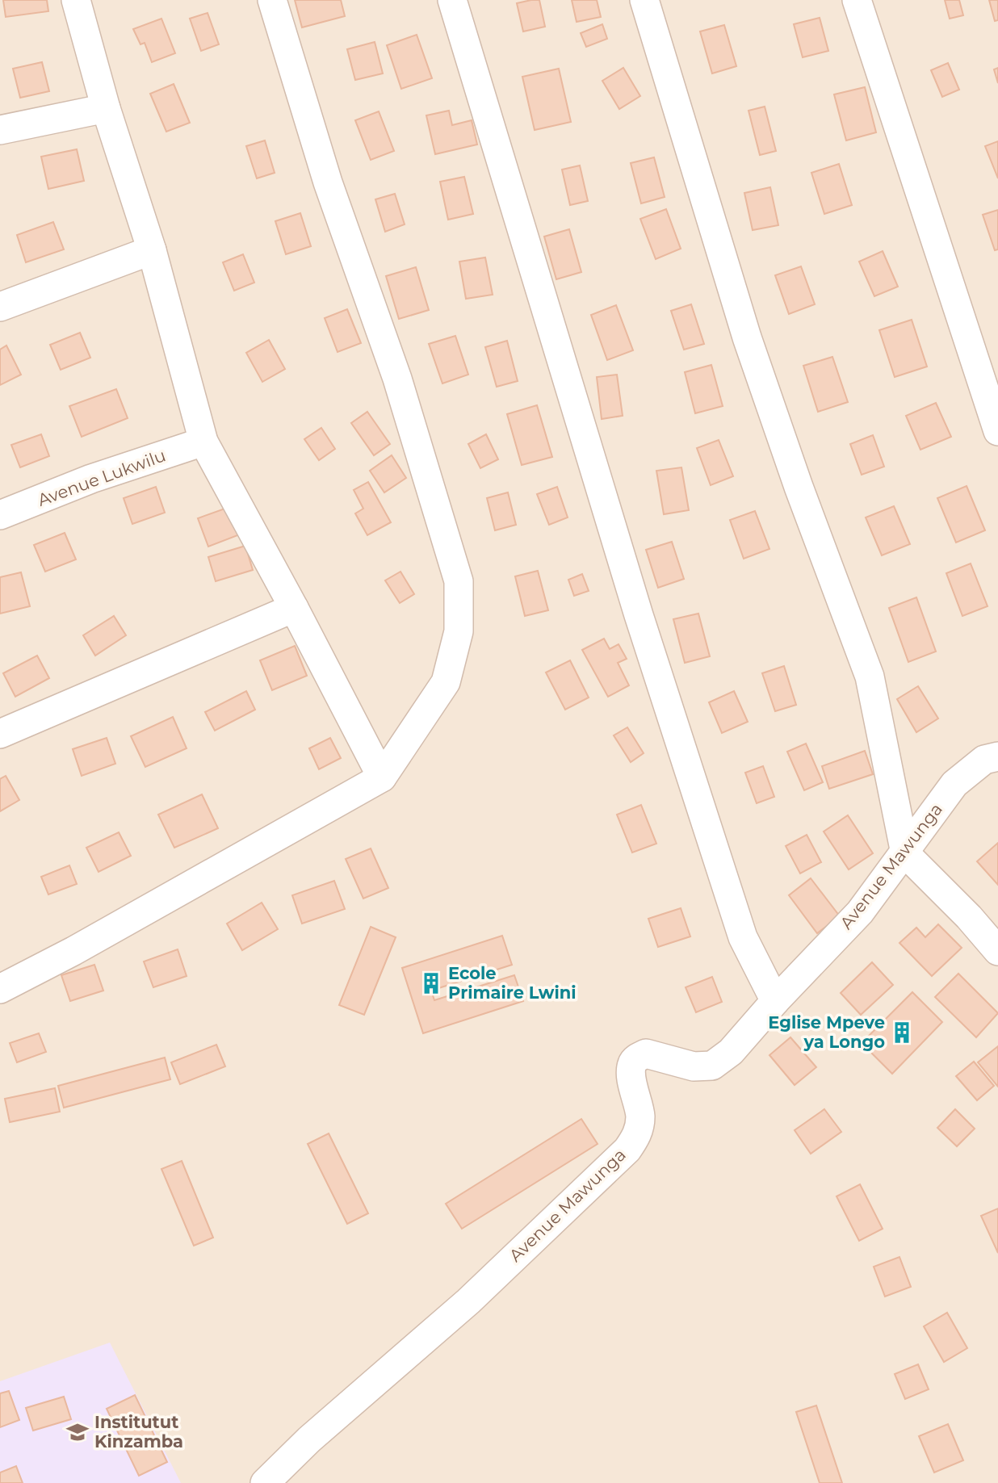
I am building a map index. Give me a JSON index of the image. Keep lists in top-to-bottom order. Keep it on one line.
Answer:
{"streets":{"street":["Avenue Lukwilu","Avenue Mawunga"]},"places":{"building":["Ecole Primaire Lwini","Eglise Mpeve ya Longo"],"school or university":["Institutut Kinzamba"]}}
